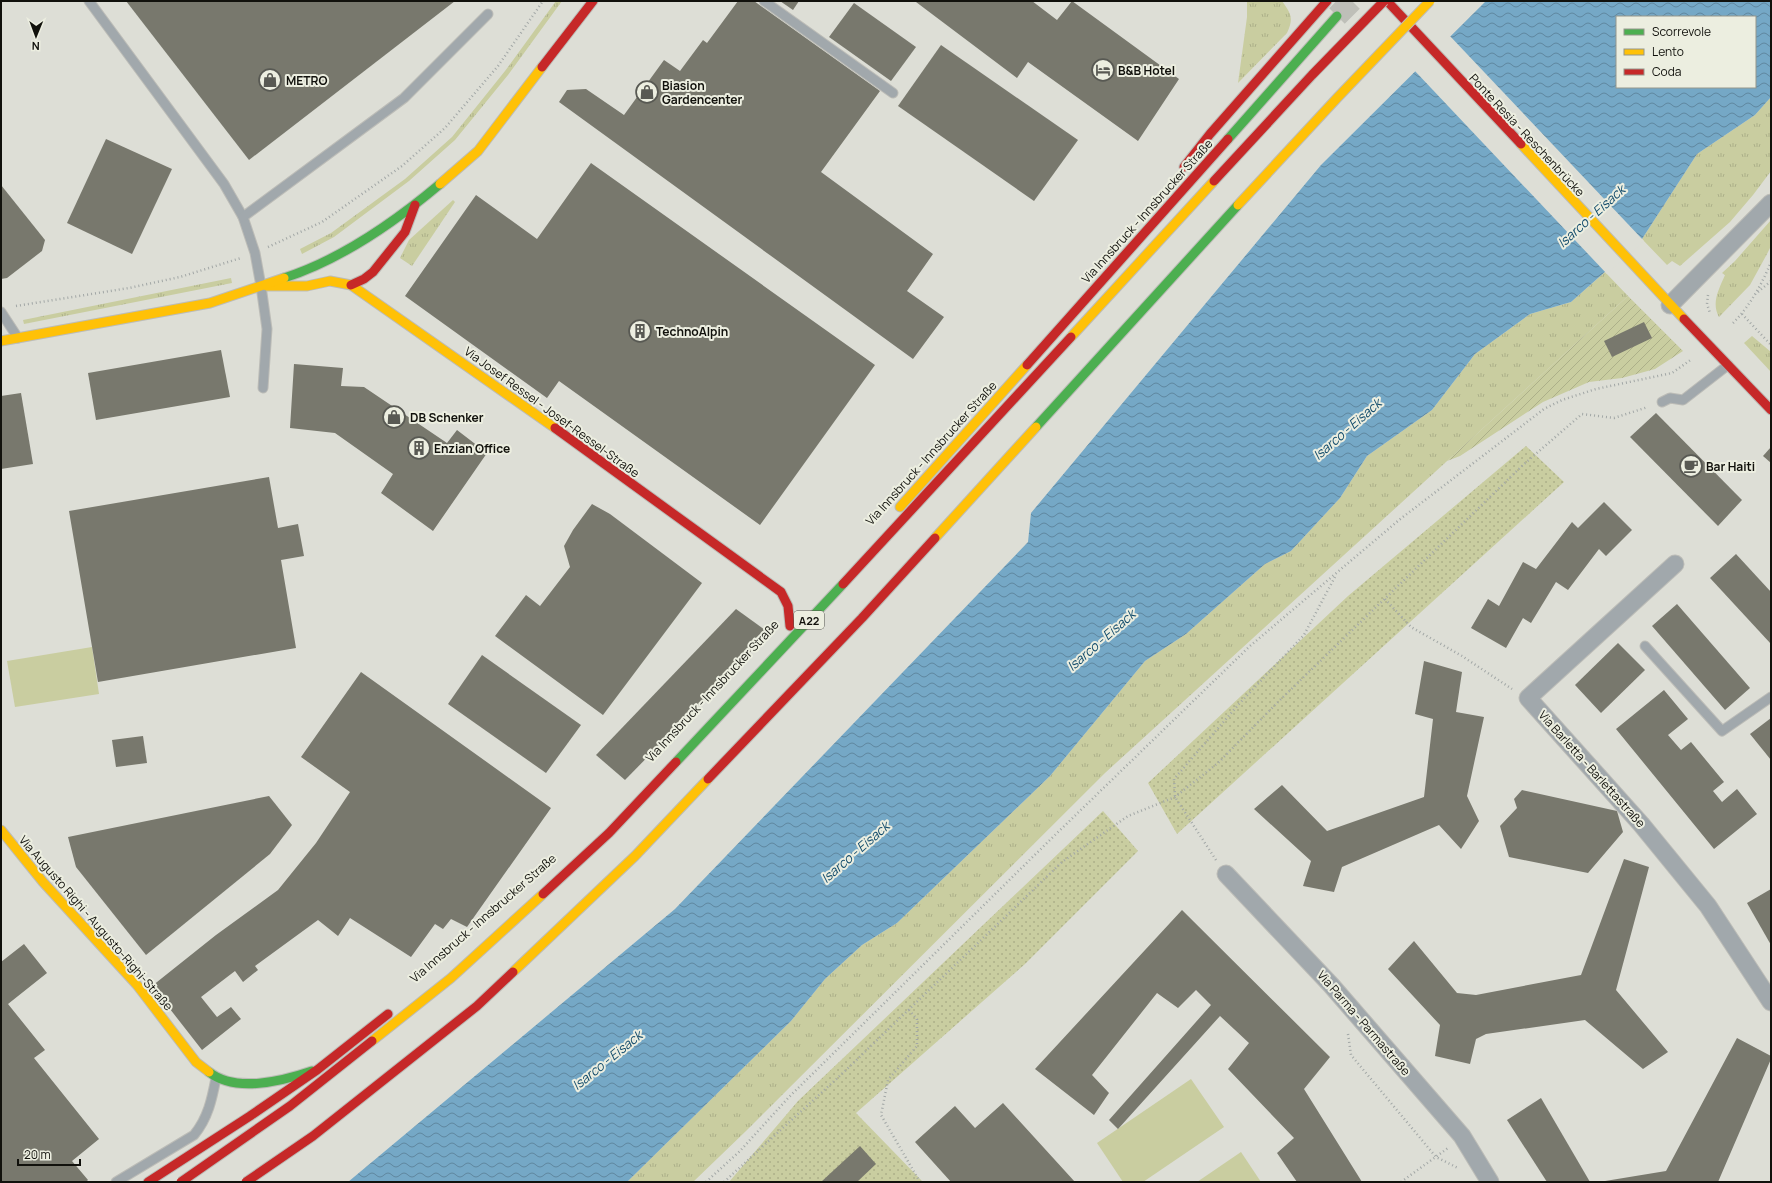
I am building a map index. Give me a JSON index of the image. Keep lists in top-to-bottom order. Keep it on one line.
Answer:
{"streets":{"main road":["Ponte Resia - Reschenbrücke","Via Innsbruck - Innsbrucker Straße","Via Josef Ressel - Josef-Ressel-Straße","A22","Via Augusto Righi - Augusto-Righi-Straße"],"street":["Via Barletta - Barlettastraße","Via Parma - Parmastraße"]},"crossings":[["Ponte Resia - Reschenbrücke","A22"],["Via Innsbruck - Innsbrucker Straße","Via Josef Ressel - Josef-Ressel-Straße"]],"water":["Isarco - Eisack"],"places":{"hotel":["B&B Hotel"],"shop":["METRO","Biasion Gardencenter","DB Schenker"],"building":["TechnoAlpin","Enzian Office"],"cafe":["Bar Haiti"]},"legend":["Scorrevole","Lento","Coda"],"scale_bar":"20 m","north":"bottom"}
